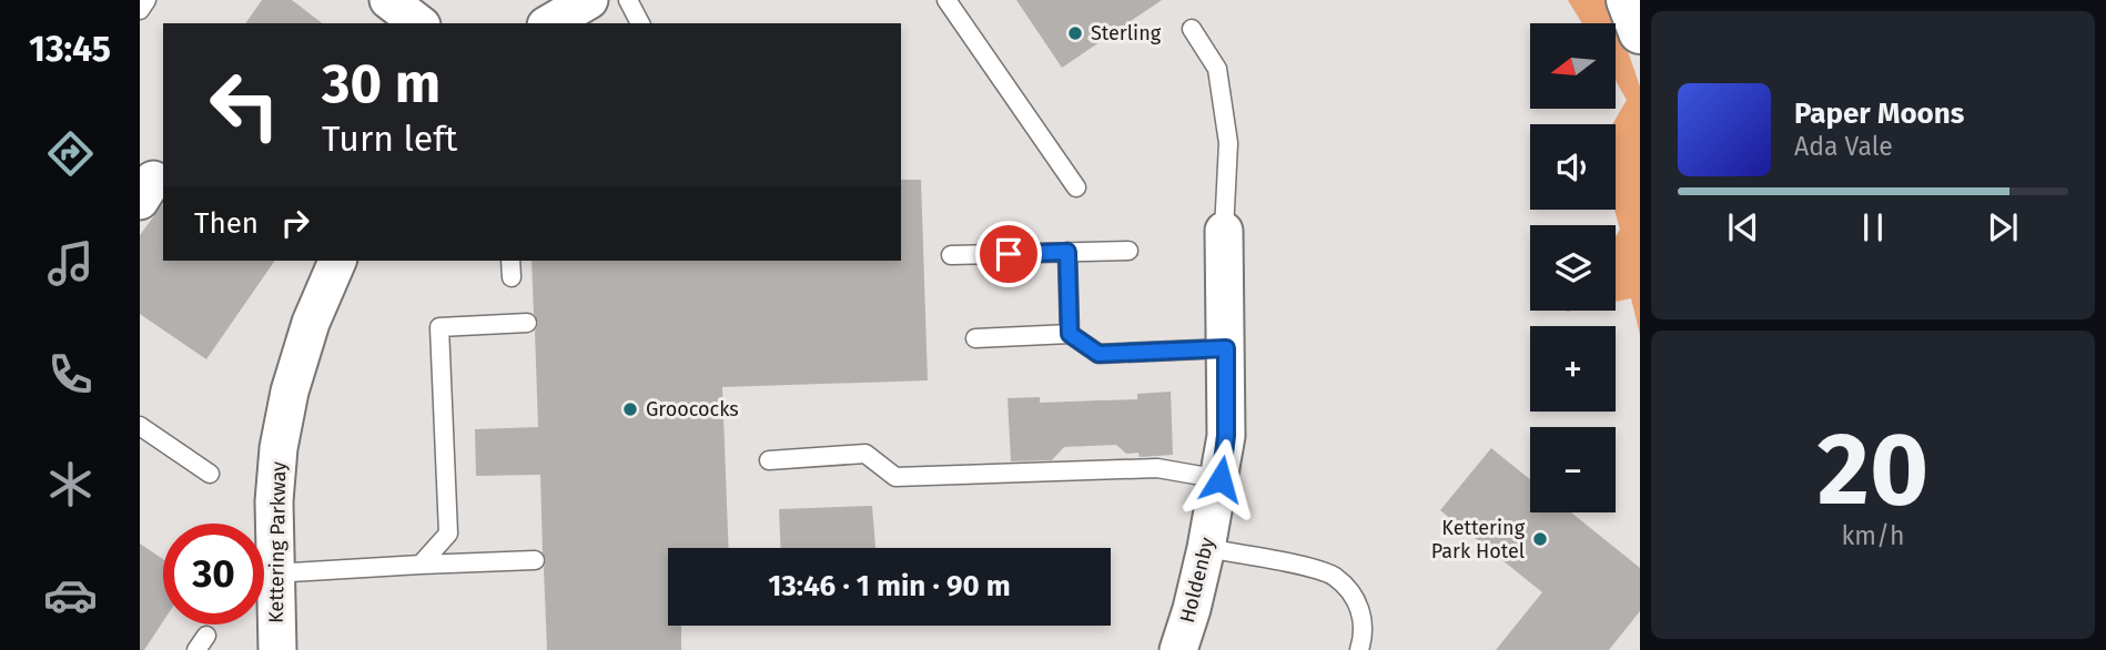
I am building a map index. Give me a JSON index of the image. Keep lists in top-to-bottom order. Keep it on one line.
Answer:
{"streets":{"street":["Kettering Parkway","Holdenby"]},"places":["Sterling","Groococks","Kettering Park Hotel"],"north":"left","page":{"tabs":"13:45","map_buttons":["+","−"],"turn":["30 m","Turn left"],"song":["Paper Moons","Ada Vale"],"then":"Then","tile":["20","km/h"],"limit":"30","trip":"13:46 · 1 min · 90 m"}}
